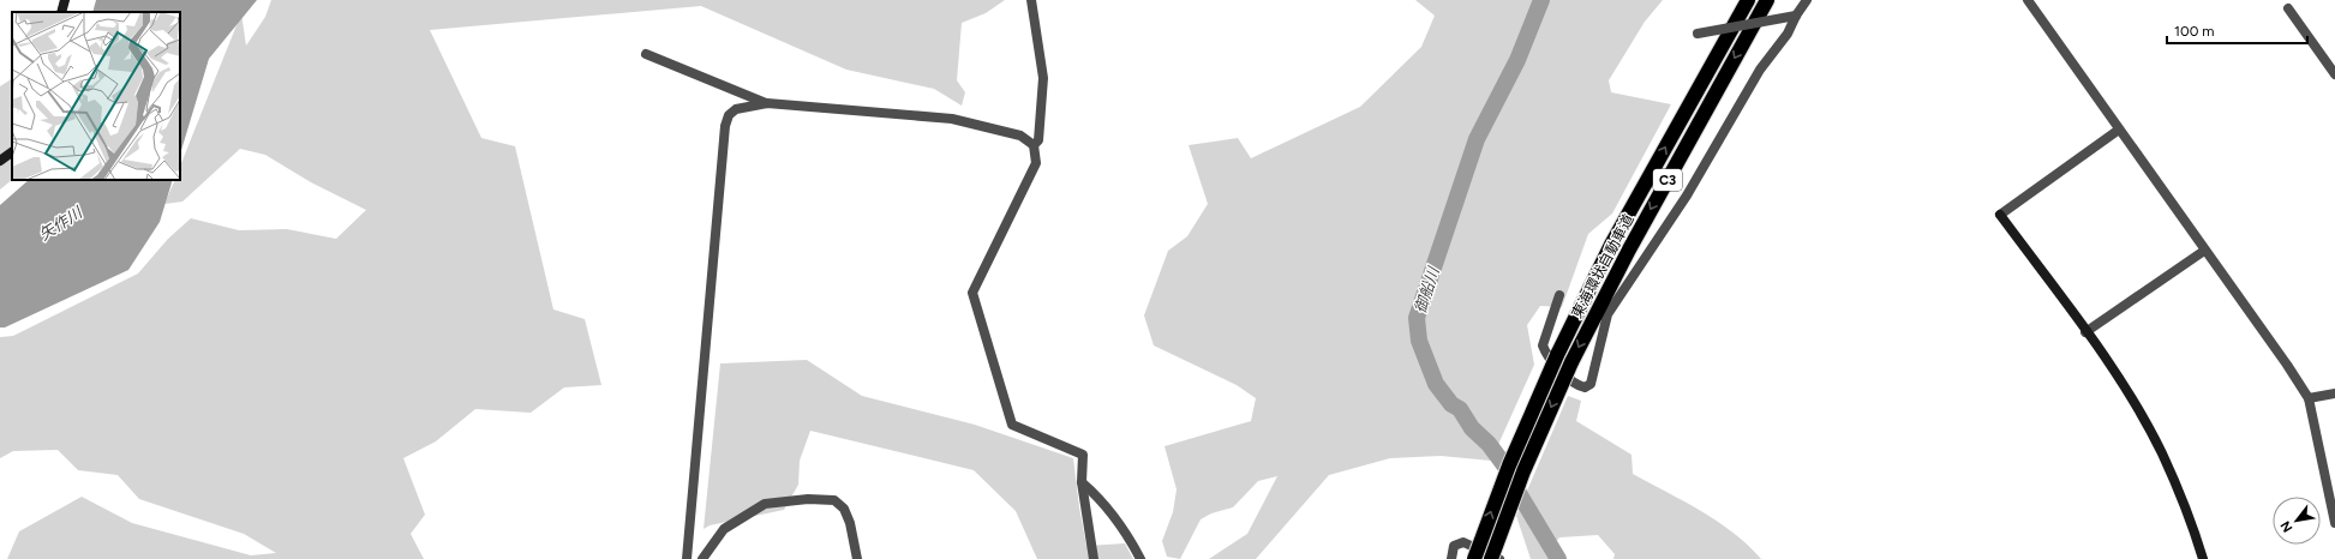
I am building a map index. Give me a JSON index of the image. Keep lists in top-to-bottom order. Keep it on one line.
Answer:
{"streets":{"highway":["C3","東海環状自動車道"]},"water":["矢作川","御船川"],"scale_bar":"100 m","north":"bottom left"}
